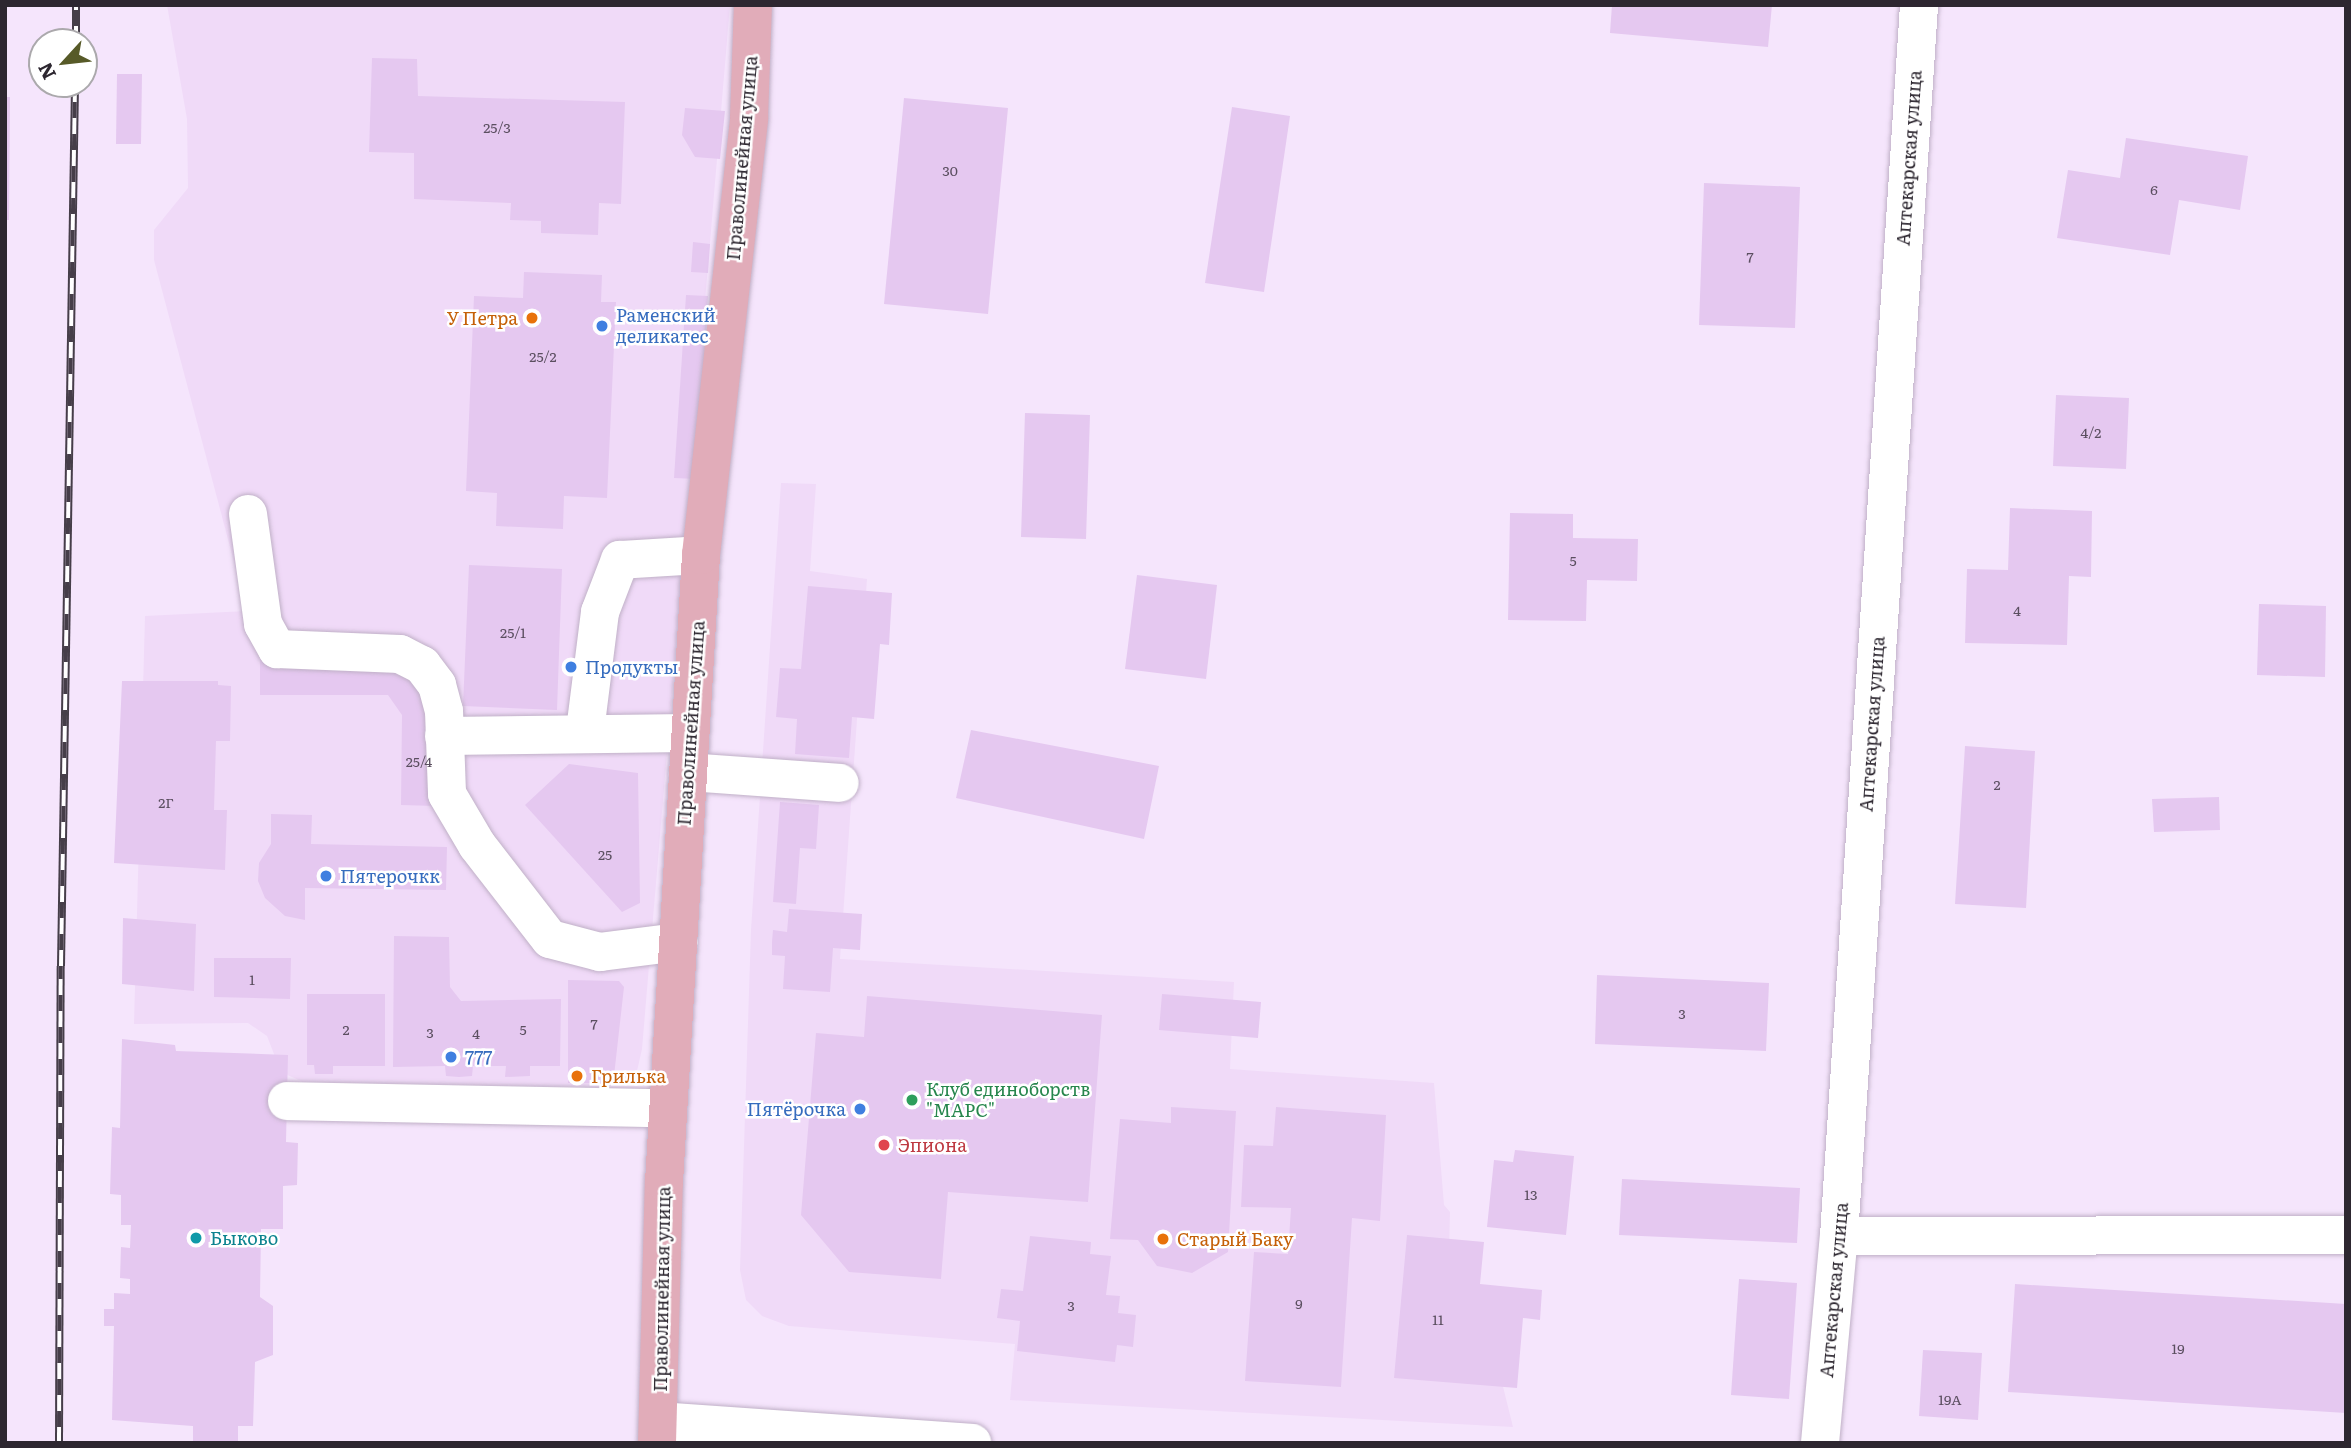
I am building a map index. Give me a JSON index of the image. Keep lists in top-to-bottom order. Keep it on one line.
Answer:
{"streets":{"main road":["Праволинейная улица"],"street":["Аптекарская улица"]},"places":["У Петра","Раменский деликатес","Продукты","Пятерочкк","777","Грилька","Клуб единоборств \"МАРС\"","Пятёрочка","Эпиона","Быково","Старый Баку"],"house_numbers":["25/3","30","6","7","25/2","4/2","5","4","25/1","25/4","2","2Г","25","1","3","7","2","5","3","4","13","9","3","11","19","19А"],"north":"bottom left"}
